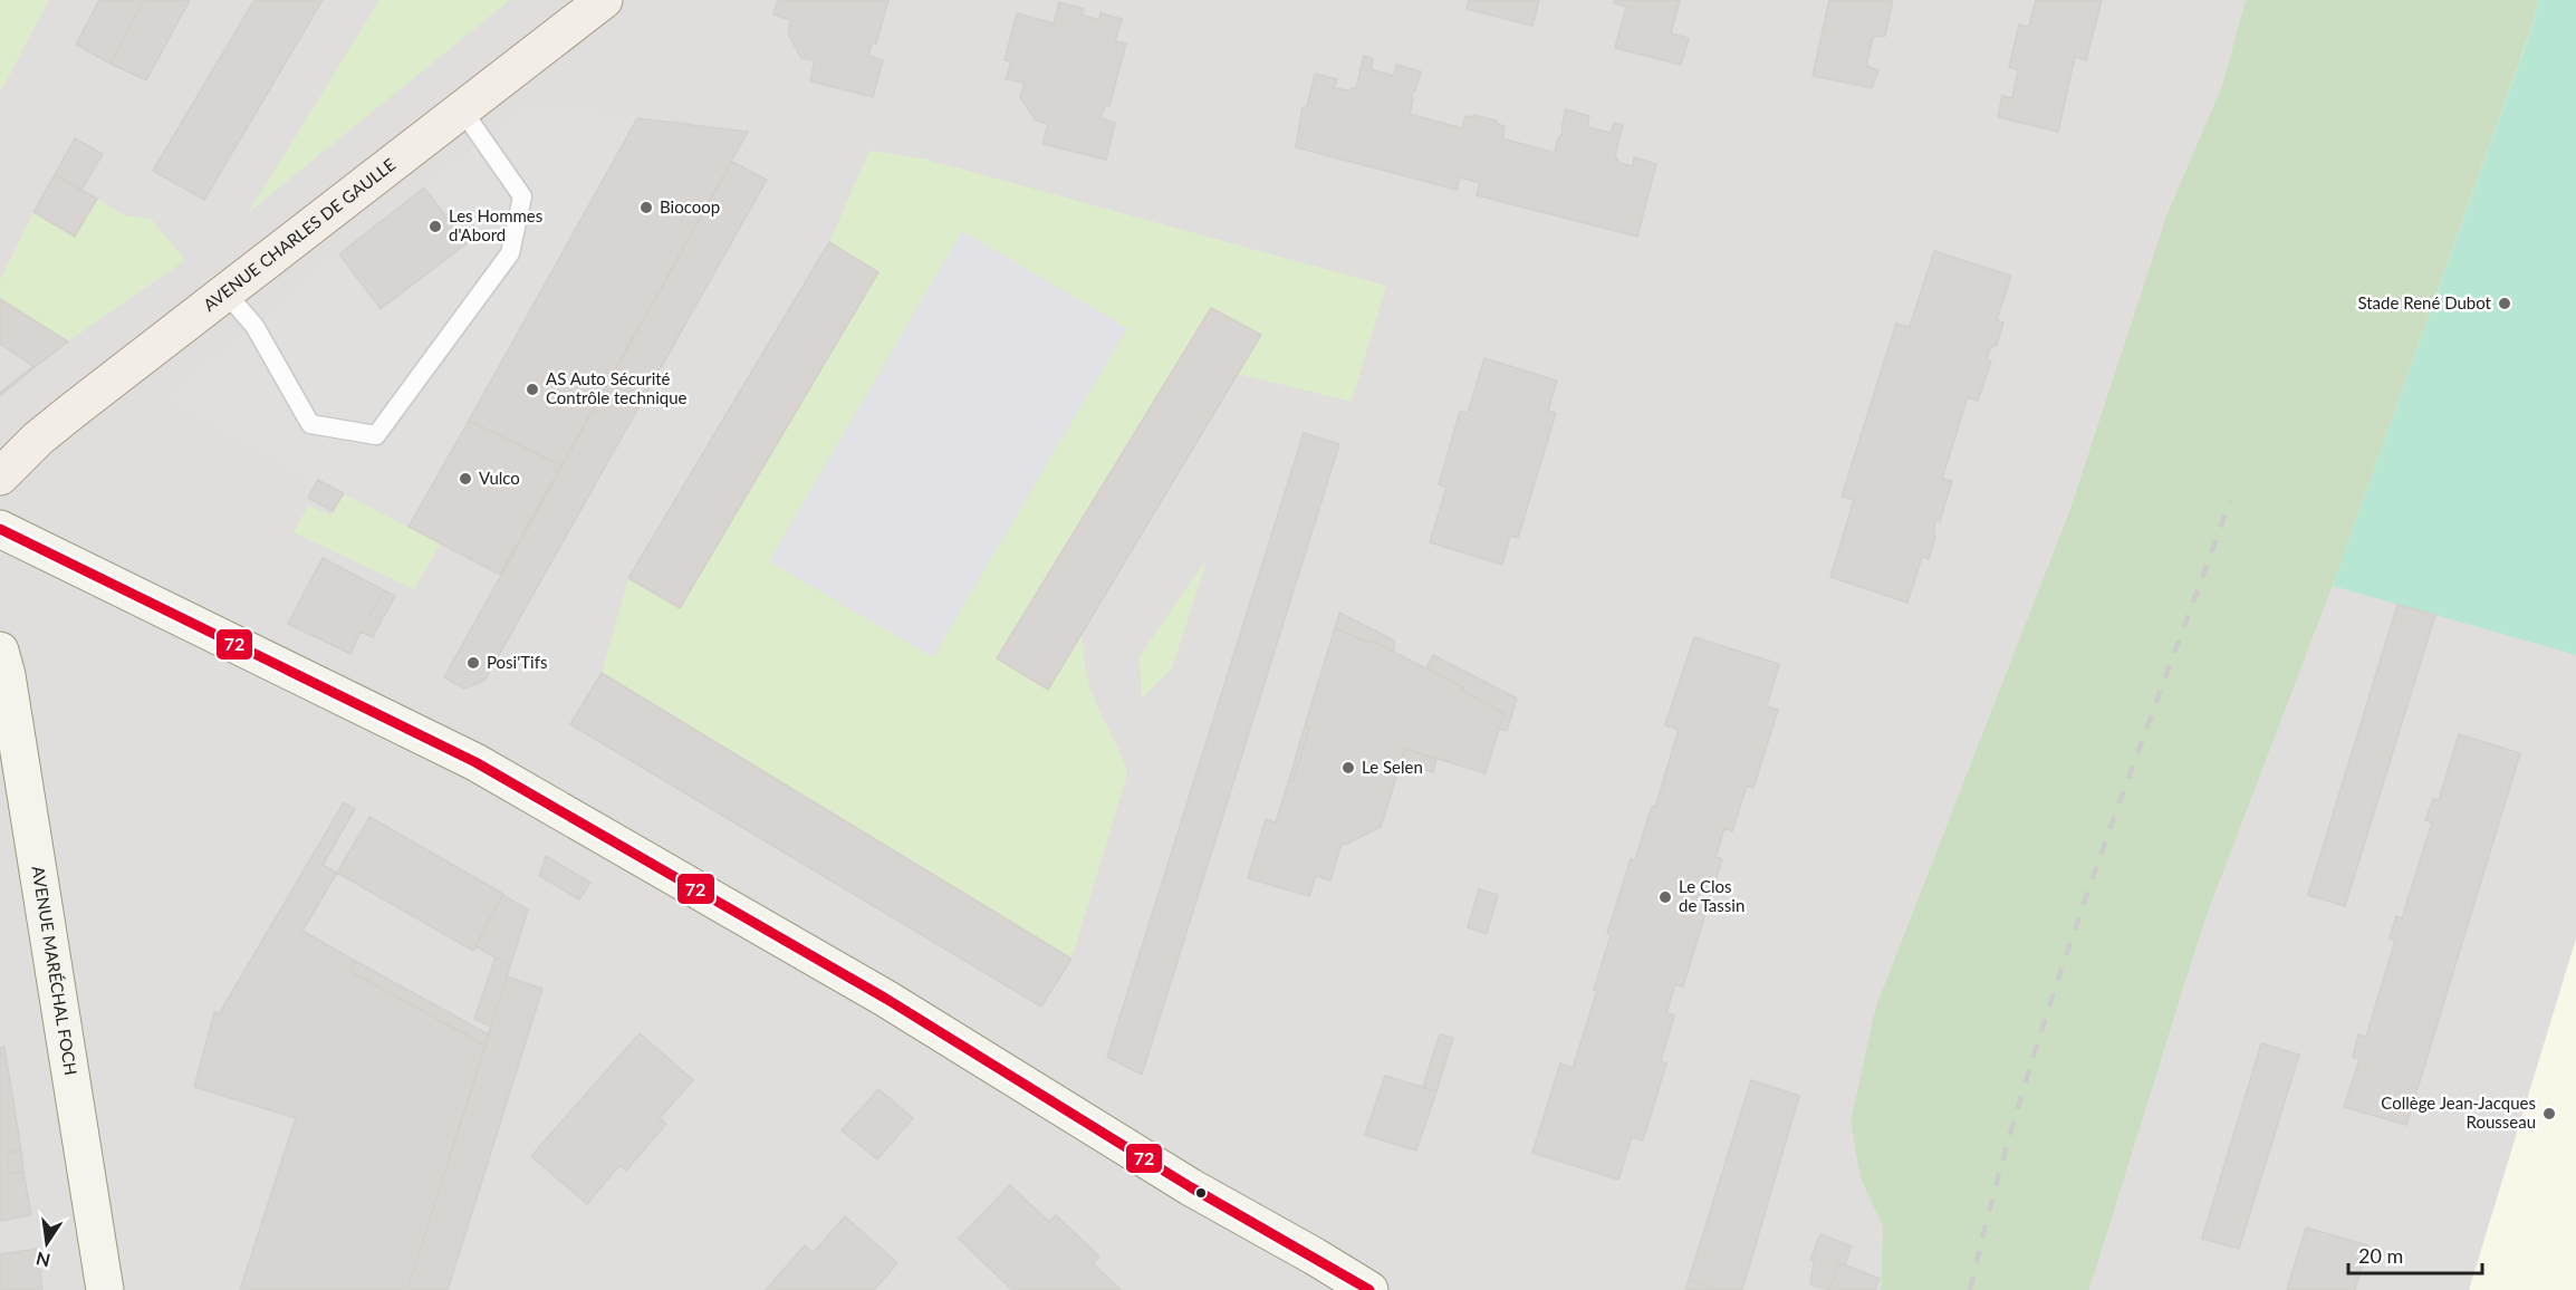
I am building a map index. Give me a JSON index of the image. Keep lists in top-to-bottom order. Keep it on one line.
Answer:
{"streets":{"main road":["AVENUE CHARLES DE GAULLE","AVENUE MARÉCHAL FOCH"]},"places":["Biocoop","Les Hommes d'Abord","Stade René Dubot","AS Auto Sécurité Contrôle technique","Vulco","Posi'Tifs","Le Selen","Le Clos de Tassin","Collège Jean-Jacques Rousseau"],"lines":["transit line 72"],"scale_bar":"20 m","north":"bottom"}
